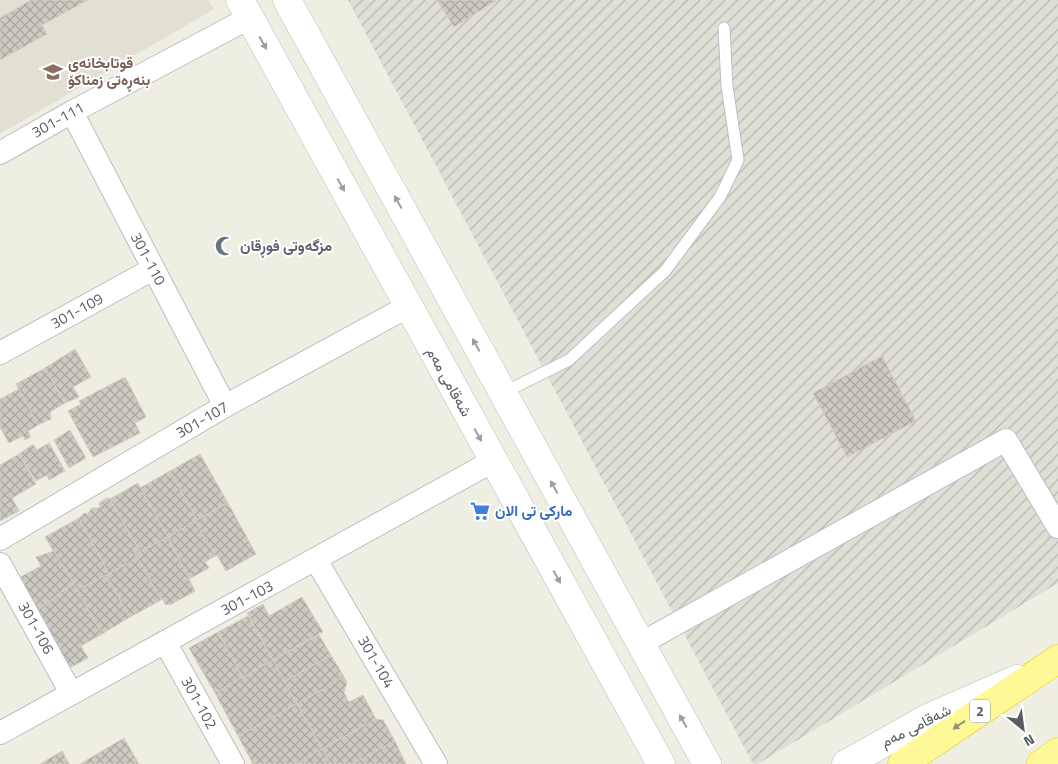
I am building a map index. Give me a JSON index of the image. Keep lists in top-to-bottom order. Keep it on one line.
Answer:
{"streets":{"highway":["2"],"street":["301-111","301-110","301-109","شەقامی مەم","301-107","301-103","301-106","301-104","301-102"]},"crossings":[["301-111","301-110"],["301-111","شەقامی مەم"],["301-110","301-109"],["301-110","301-107"],["شەقامی مەم","301-107"],["شەقامی مەم","301-103"],["شەقامی مەم","2"],["301-103","301-106"],["301-103","301-104"],["301-103","301-102"]],"places":{"school or university":["قوتابخانەی بنەڕەتی زمناکۆ"],"mosque":["مزگەوتی فوڕقان"],"supermarket":["مارکی تی الان"]},"north":"bottom right"}
